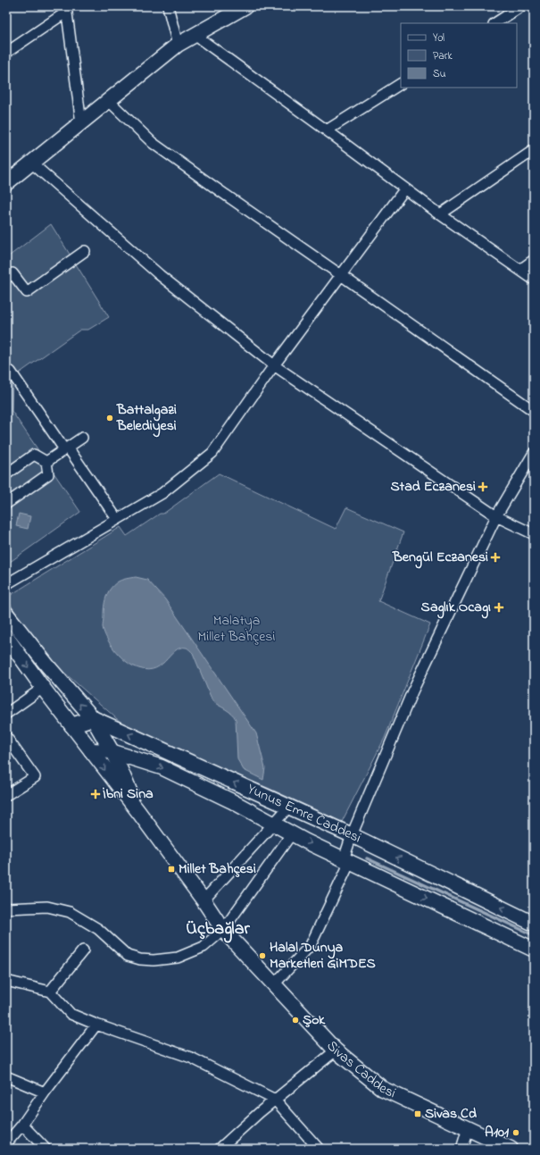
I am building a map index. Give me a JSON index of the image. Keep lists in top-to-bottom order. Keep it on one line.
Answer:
{"streets":{"main road":["Yunus Emre Caddesi","Sivas Caddesi"]},"districts":["Üçbağlar"],"parks":["Malatya Millet Bahçesi"],"places":{"other":["Battalgazi Belediyesi","Halal Dunya Marketleri GiMDES","Şok","A101"],"health":["Stad Eczanesi","Bengül Eczanesi","Saglık Ocagı","İbni Sina"],"transit":["Millet Bahçesi","Sivas Cd"]},"legend":["Yol","Park","Su"]}
